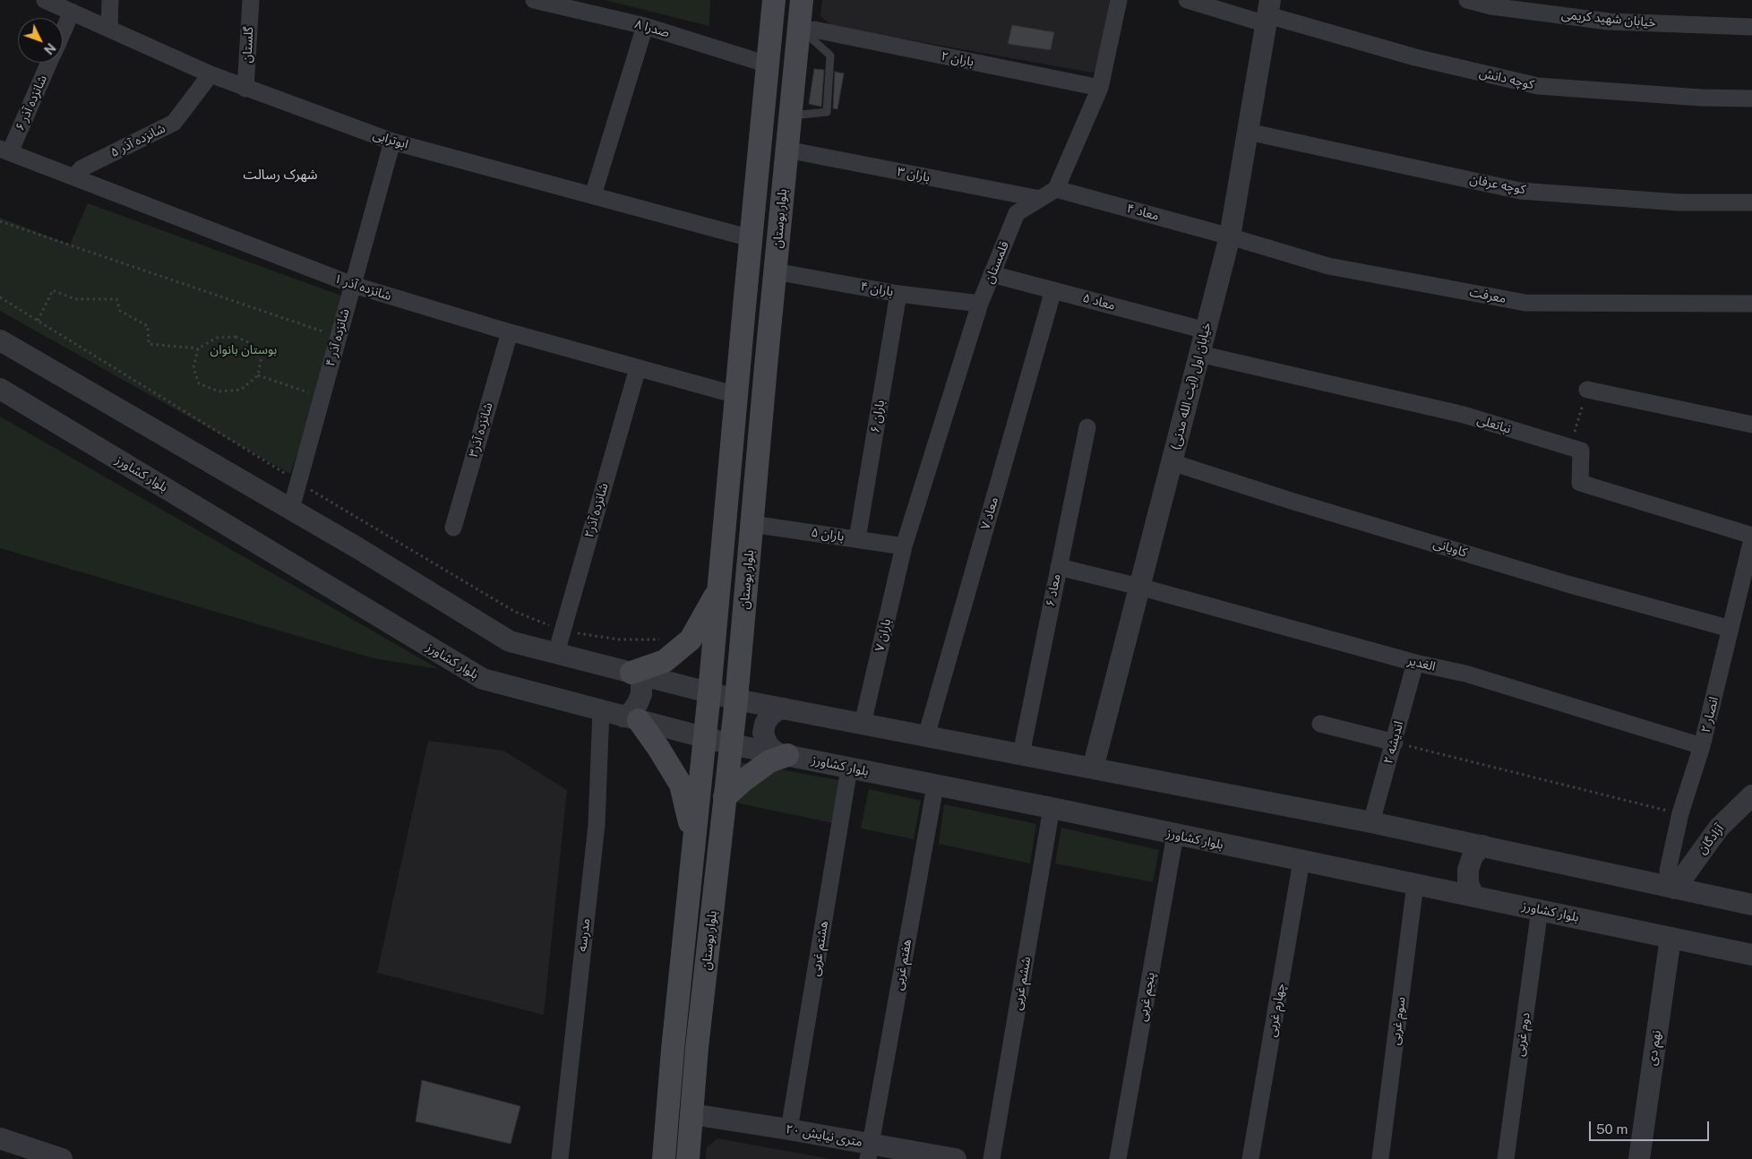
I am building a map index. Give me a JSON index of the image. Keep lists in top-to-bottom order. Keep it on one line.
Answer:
{"streets":{"main road":["بلوار بوستان"],"street":["خیابان شهید کریمی","صدرا ۸","گلستان","باران ۲","کوچه دانش","شانزده آذر ۶","ابوترابی","شانزده آذر ۵","باران ۳","کوچه عرفان","معاد ۴","قلمستان","شانزده آذر ۱","باران ۴","معرفت","معاد ۵","شانزده آذر ۴","خیابان اول (آیت الله مدنی)","باران ۶","نباتعلی","شانزده آذر۳","بلوار کشاورز","شانزده آذر۲","معاد ۷","باران ۵","کاویانی","معاد ۶","باران ۷","الغدیر","انصار ۲","اندیشه ۲","آزادگان","مدرسه","هشتم غربی","هفتم غربی","ششم غربی","پنجم غربی","چهارم غربی","سوم غربی","دوم غربی","نهم دی","۲۰ متری نیایش"]},"crossings":[["صدرا ۸","بلوار بوستان"],["گلستان","ابوترابی"],["باران ۲","بلوار بوستان"],["کوچه دانش","خیابان اول (آیت الله مدنی)"],["شانزده آذر ۶","ابوترابی"],["شانزده آذر ۶","شانزده آذر ۱"],["ابوترابی","شانزده آذر ۵"],["ابوترابی","بلوار بوستان"],["ابوترابی","شانزده آذر ۴"],["شانزده آذر ۵","شانزده آذر ۱"],["باران ۳","بلوار بوستان"],["باران ۳","قلمستان"],["کوچه عرفان","خیابان اول (آیت الله مدنی)"],["معاد ۴","قلمستان"],["معاد ۴","معرفت"],["معاد ۴","خیابان اول (آیت الله مدنی)"],["بلوار بوستان","شانزده آذر ۱"],["بلوار بوستان","باران ۴"],["بلوار بوستان","بلوار کشاورز"],["بلوار بوستان","باران ۵"],["بلوار بوستان","۲۰ متری نیایش"],["قلمستان","باران ۴"],["قلمستان","معاد ۵"],["قلمستان","باران ۵"],["قلمستان","باران ۷"],["شانزده آذر ۱","شانزده آذر ۴"],["شانزده آذر ۱","شانزده آذر۳"],["شانزده آذر ۱","شانزده آذر۲"],["باران ۴","باران ۶"],["معرفت","خیابان اول (آیت الله مدنی)"],["معاد ۵","خیابان اول (آیت الله مدنی)"],["معاد ۵","معاد ۷"],["خیابان اول (آیت الله مدنی)","نباتعلی"],["خیابان اول (آیت الله مدنی)","کاویانی"],["خیابان اول (آیت الله مدنی)","الغدیر"],["باران ۶","باران ۵"],["بلوار کشاورز","مدرسه"],["بلوار کشاورز","هشتم غربی"],["بلوار کشاورز","هفتم غربی"],["بلوار کشاورز","ششم غربی"],["بلوار کشاورز","پنجم غربی"],["بلوار کشاورز","چهارم غربی"],["بلوار کشاورز","سوم غربی"],["بلوار کشاورز","دوم غربی"],["بلوار کشاورز","نهم دی"],["باران ۵","باران ۷"],["کاویانی","انصار ۲"],["معاد ۶","الغدیر"],["الغدیر","انصار ۲"],["الغدیر","اندیشه ۲"],["انصار ۲","آزادگان"],["هشتم غربی","۲۰ متری نیایش"],["هفتم غربی","۲۰ متری نیایش"]],"districts":["شهرک رسالت"],"parks":["بوستان بانوان"],"scale_bar":"50 m","north":"bottom right"}
